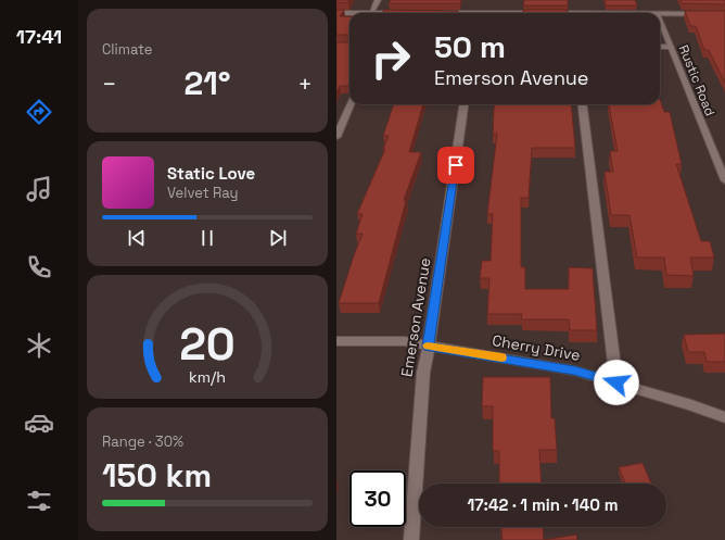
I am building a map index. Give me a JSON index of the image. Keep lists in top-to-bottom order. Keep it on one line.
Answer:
{"streets":{"street":["Rustic Road","Emerson Avenue","Cherry Drive"]},"crossings":[["Emerson Avenue","Cherry Drive"]],"page":{"tabs":"17:41","tile":["Climate",["Range · 30%","150 km"]],"turn":["50 m","Emerson Avenue"],"heat":["−","21°","+"],"song":["Static Love","Velvet Ray"],"limit":"30","trip":"17:42 · 1 min · 140 m","gauge":["20","km/h"]}}
